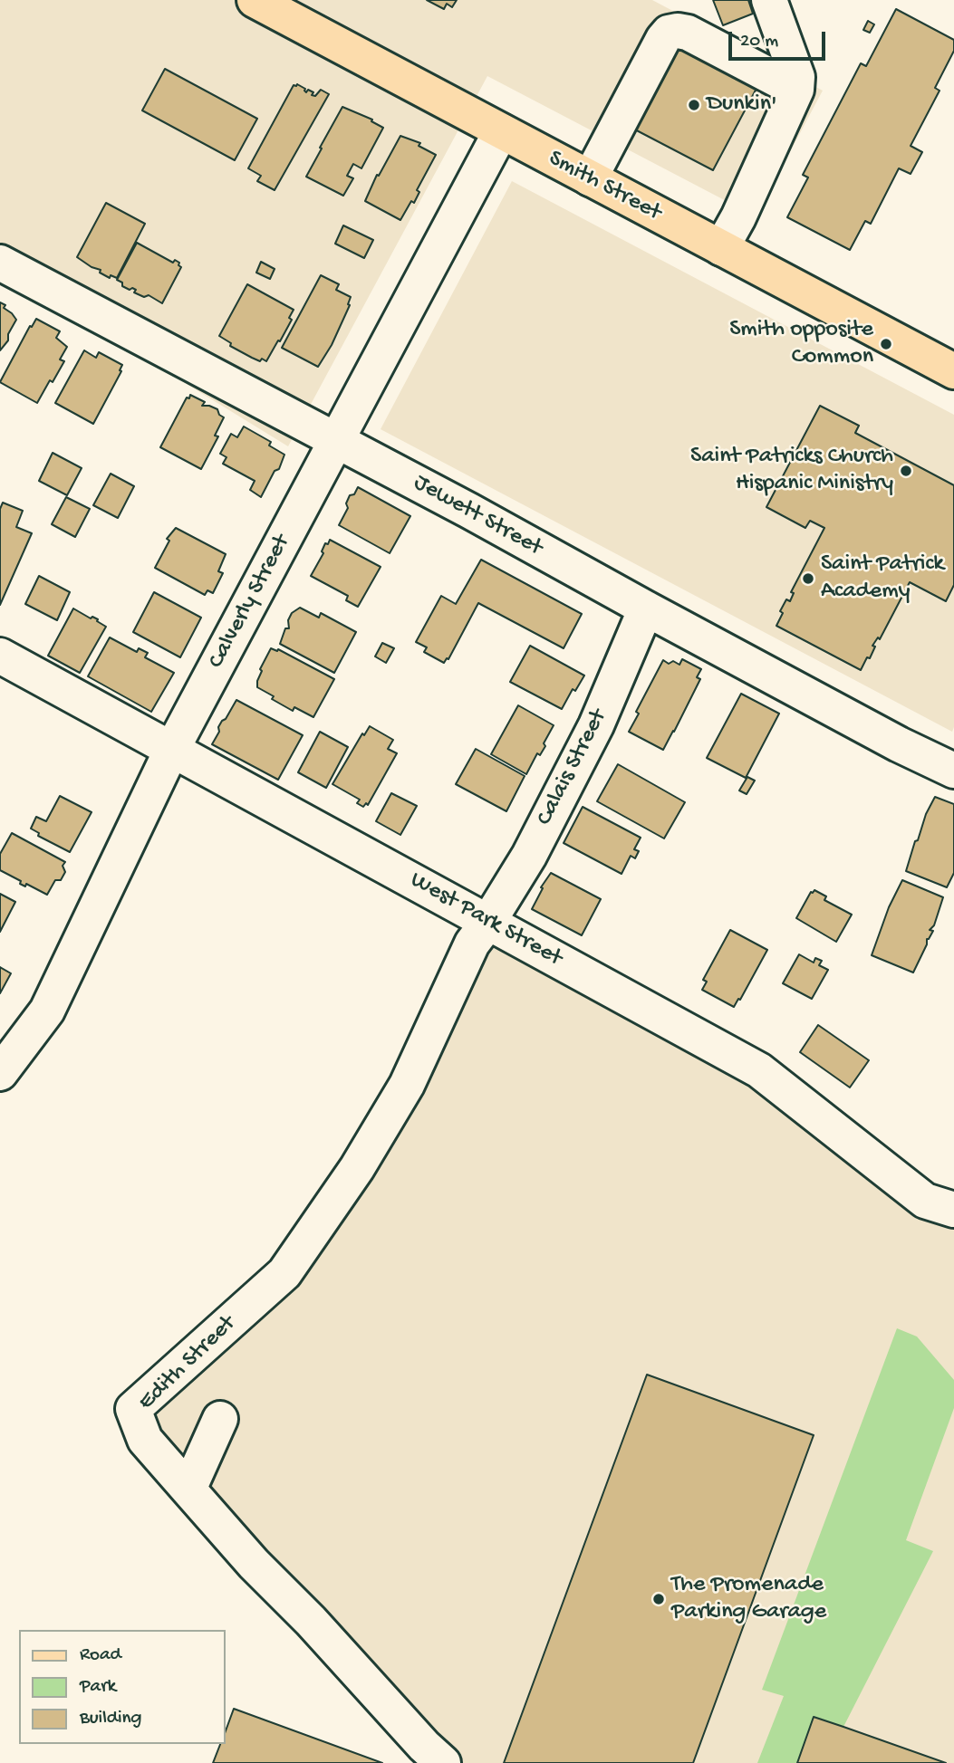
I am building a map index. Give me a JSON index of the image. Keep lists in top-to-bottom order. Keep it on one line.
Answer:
{"streets":{"main road":["Smith Street"],"street":["Jewett Street","Calverly Street","Calais Street","West Park Street","Edith Street"]},"crossings":[["Smith Street","Calverly Street"],["Jewett Street","Calverly Street"],["Jewett Street","Calais Street"],["Calverly Street","West Park Street"],["Calais Street","West Park Street"],["Calais Street","Edith Street"],["West Park Street","Edith Street"]],"places":["Dunkin'","Smith opposite Common","Saint Patricks Church Hispanic Ministry","Saint Patrick Academy","The Promenade Parking Garage"],"legend":["Road","Park","Building"],"scale_bar":"20 m"}
